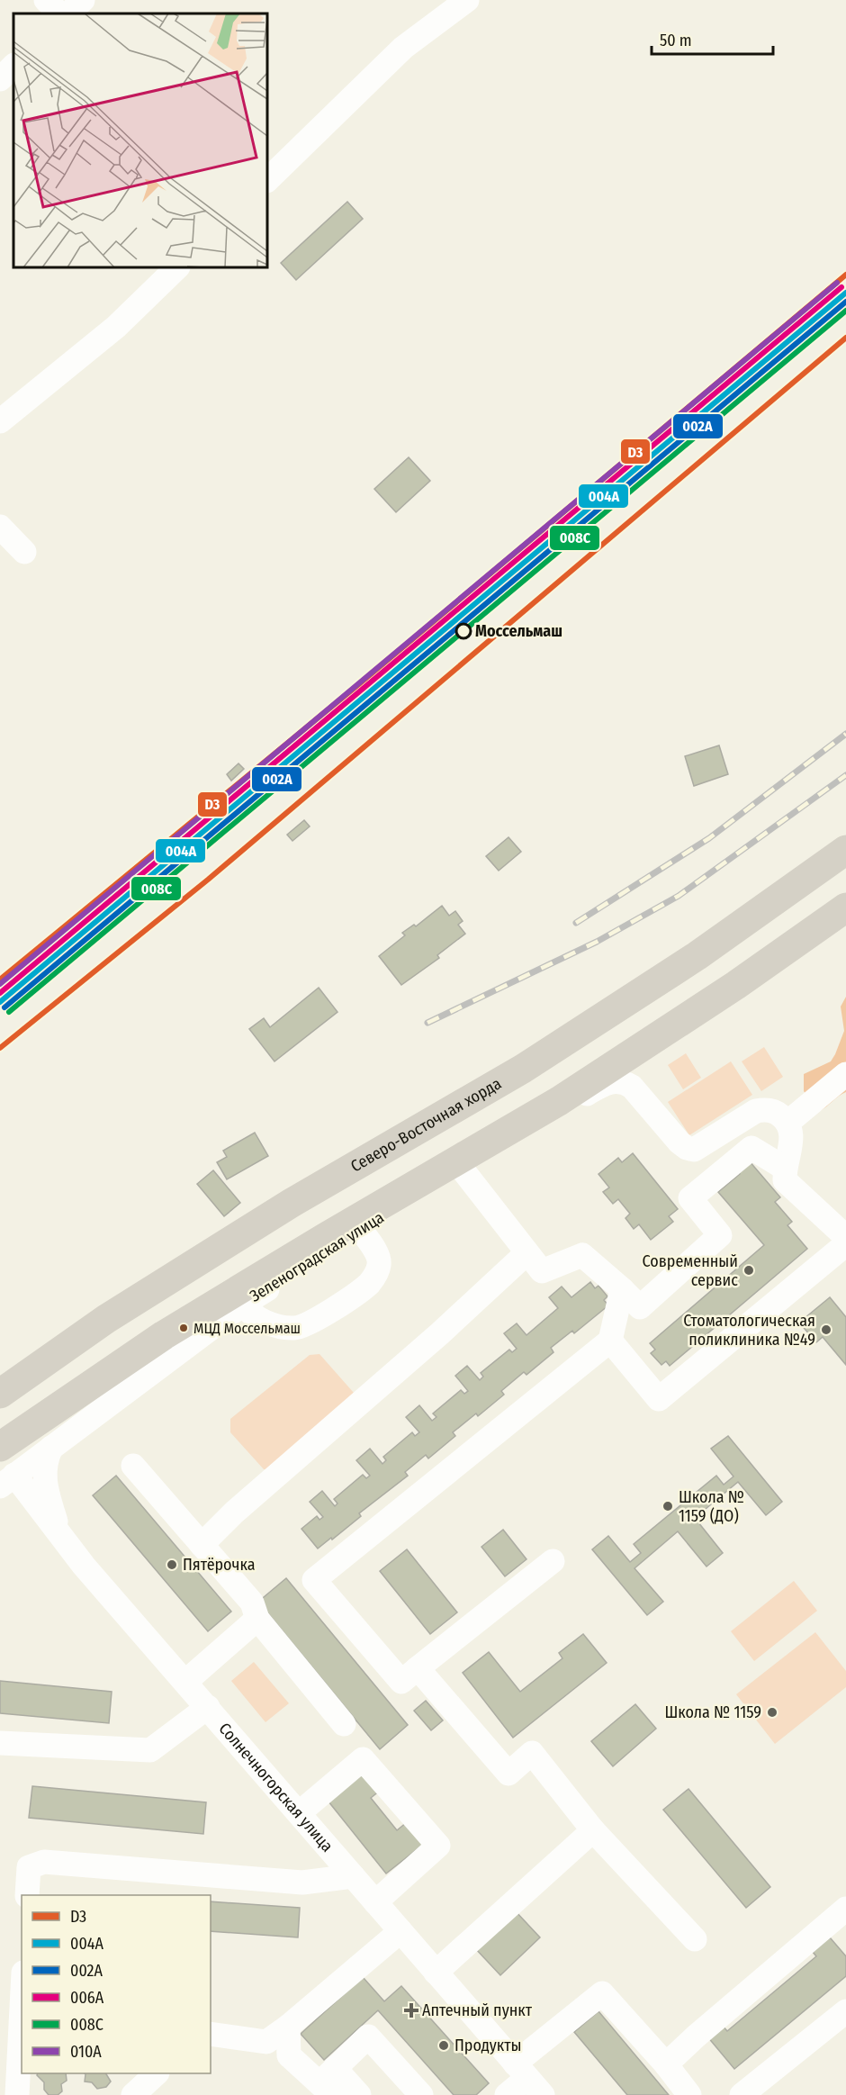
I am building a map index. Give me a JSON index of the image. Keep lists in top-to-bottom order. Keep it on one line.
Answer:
{"streets":{"main road":["Северо-Восточная хорда"],"street":["Зеленоградская улица","Солнечногорская улица"]},"crossings":[["Зеленоградская улица","Солнечногорская улица"]],"places":{"other":["Моссельмаш","Современный сервис","МЦД Моссельмаш","Стоматологическая поликлиника №49","Школа № 1159 (ДО)","Пятёрочка","Школа № 1159","Продукты"],"health":["Аптечный пункт"]},"lines":["transit line D3","transit line 010А","transit line 006А","transit line 004А","transit line 002А","transit line 008С"],"legend":["D3","004А","002А","006А","008С","010А"],"scale_bar":"50 m"}
